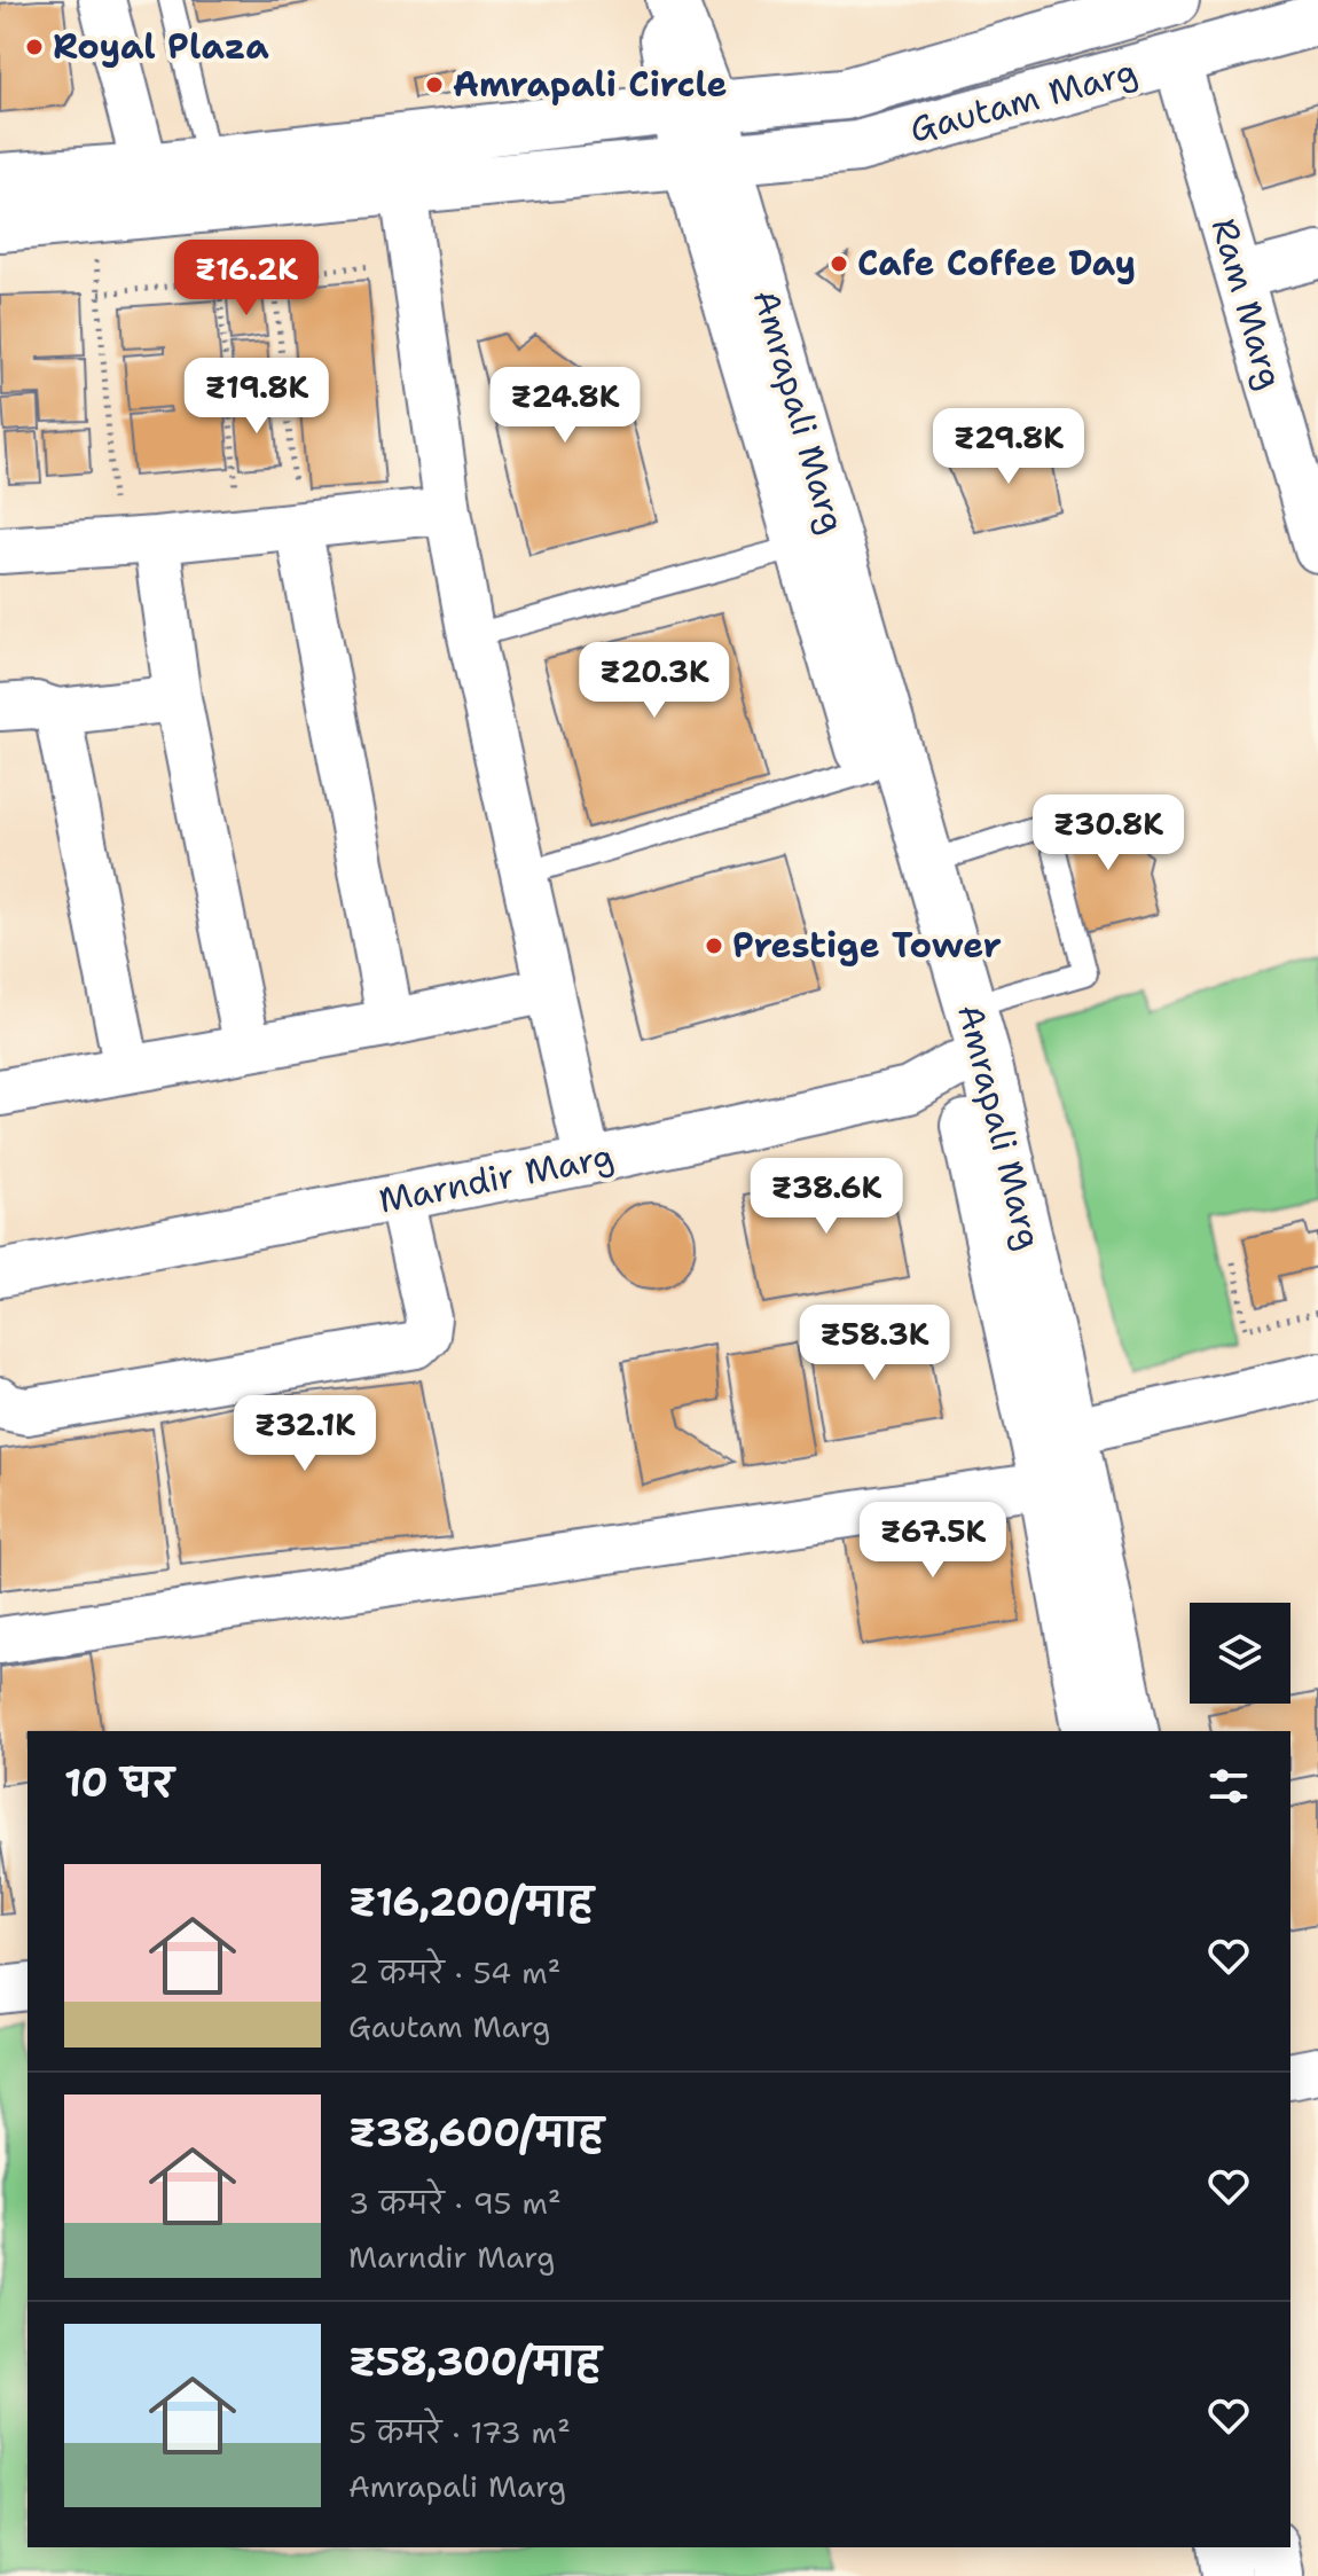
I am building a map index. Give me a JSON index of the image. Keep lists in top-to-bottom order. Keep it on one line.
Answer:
{"streets":{"street":["Gautam Marg","Ram Marg","Amrapali Marg","Marndir Marg"]},"crossings":[["Gautam Marg","Ram Marg"],["Gautam Marg","Amrapali Marg"],["Amrapali Marg","Marndir Marg"]],"places":["Royal Plaza","Amrapali Circle","Cafe Coffee Day","Prestige Tower"],"page":{"price":["₹16.2K","₹19.8K","₹24.8K","₹29.8K","₹20.3K","₹30.8K","₹38.6K","₹58.3K","₹32.1K","₹67.5K"],"heading":"10 घर","list":[{"name":"₹16,200/माह","note":"2 कमरे · 54 m² · Gautam Marg"},{"name":"₹38,600/माह","note":"3 कमरे · 95 m² · Marndir Marg"},{"name":"₹58,300/माह","note":"5 कमरे · 173 m² · Amrapali Marg"}]}}
